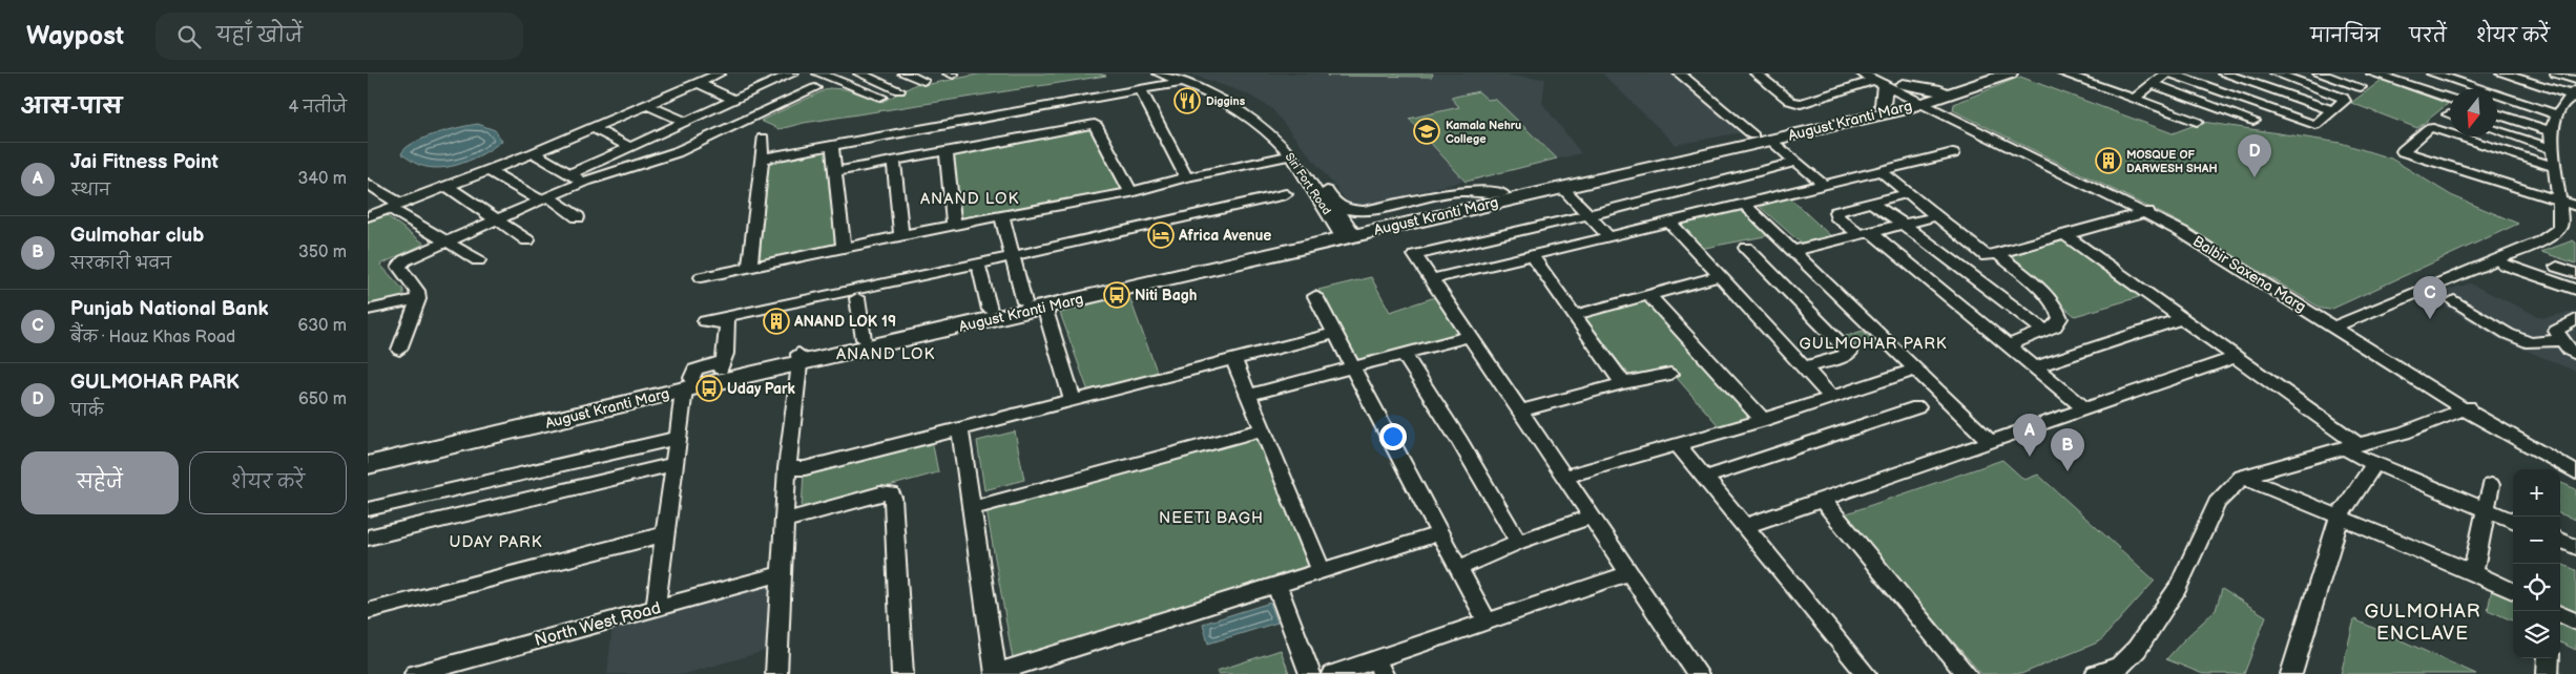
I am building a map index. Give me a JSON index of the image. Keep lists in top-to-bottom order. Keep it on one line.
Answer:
{"streets":{"main road":["August Kranti Marg"],"street":["Siri Fort Road","Balbir Saxena Marg","North West Road"]},"crossings":[["August Kranti Marg","Siri Fort Road"],["August Kranti Marg","Balbir Saxena Marg"]],"districts":["ANAND LOK","GULMOHAR PARK","ANAND LOK","NEETI BAGH","UDAY PARK","GULMOHAR ENCLAVE"],"places":{"restaurant":["Diggins"],"school or university":["Kamala Nehru College"],"building":["MOSQUE OF DARWESH SHAH","ANAND LOK 19"],"hotel":["Africa Avenue"],"bus stop":["Niti Bagh","Uday Park"]},"north":"bottom","page":{"header":"Waypost","search":"यहाँ खोजें","nav":["मानचित्र","परतें","शेयर करें"],"heading":["आस-पास","4 नतीजे"],"pins":["D","C","A","B"],"list":[{"mark":"A","name":"Jai Fitness Point","note":"स्थान","value":"340 m"},{"mark":"B","name":"Gulmohar club","note":"सरकारी भवन","value":"350 m"},{"mark":"C","name":"Punjab National Bank","note":"बैंक · Hauz Khas Road","value":"630 m"},{"mark":"D","name":"GULMOHAR PARK","note":"पार्क","value":"650 m"}],"buttons":["सहेजें","शेयर करें"],"map_buttons":["+","−"]}}
